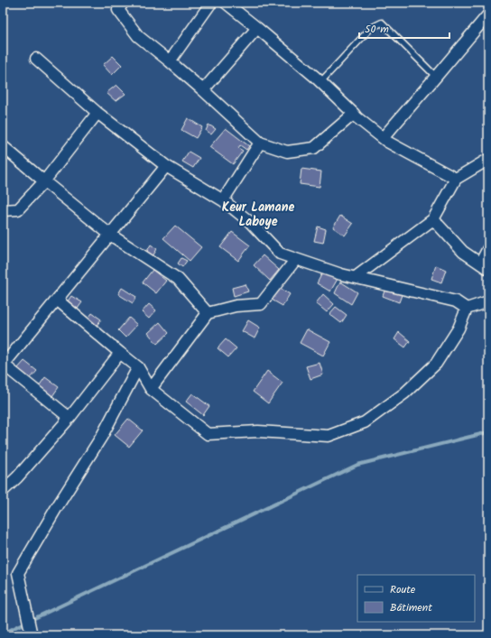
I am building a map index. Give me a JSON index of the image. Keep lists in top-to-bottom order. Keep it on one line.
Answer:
{"districts":["Keur Lamane Laboye"],"legend":["Route","Bâtiment"],"scale_bar":"50 m"}
